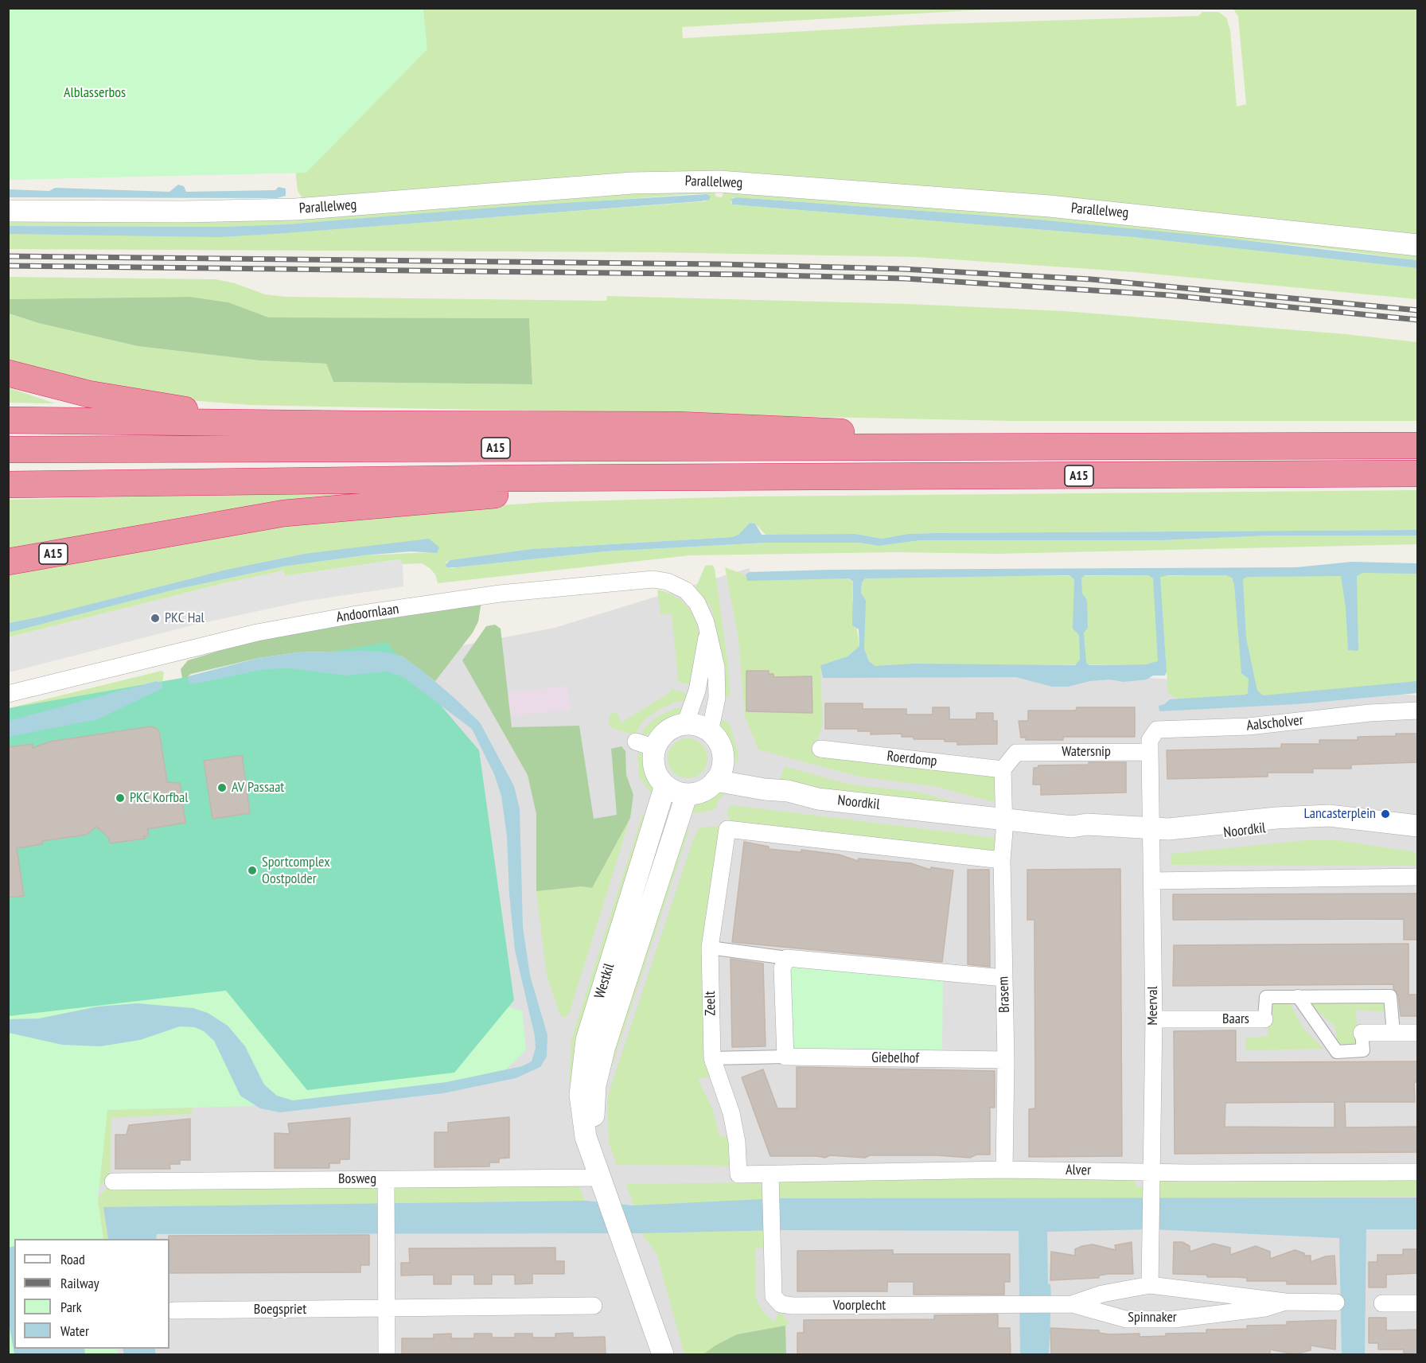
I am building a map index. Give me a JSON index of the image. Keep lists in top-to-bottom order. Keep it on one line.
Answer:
{"streets":{"highway":["A15"],"street":["Parallelweg","Andoornlaan","Aalscholver","Watersnip","Roerdomp","Noordkil","Westkil","Brasem","Zeelt","Meerval","Baars","Giebelhof","Alver","Bosweg","Voorplecht","Boegspriet","Spinnaker"]},"crossings":[["Andoornlaan","Noordkil"],["Andoornlaan","Westkil"],["Aalscholver","Watersnip"],["Watersnip","Roerdomp"],["Noordkil","Westkil"],["Noordkil","Brasem"],["Noordkil","Meerval"],["Westkil","Bosweg"],["Brasem","Zeelt"],["Brasem","Giebelhof"],["Brasem","Alver"],["Zeelt","Giebelhof"],["Zeelt","Alver"],["Meerval","Baars"],["Meerval","Alver"],["Alver","Voorplecht"],["Voorplecht","Spinnaker"]],"parks":["Alblasserbos"],"places":["PKC Hal","AV Passaat","PKC Korfbal","Lancasterplein","Sportcomplex Oostpolder"],"legend":["Road","Railway","Park","Water"]}
